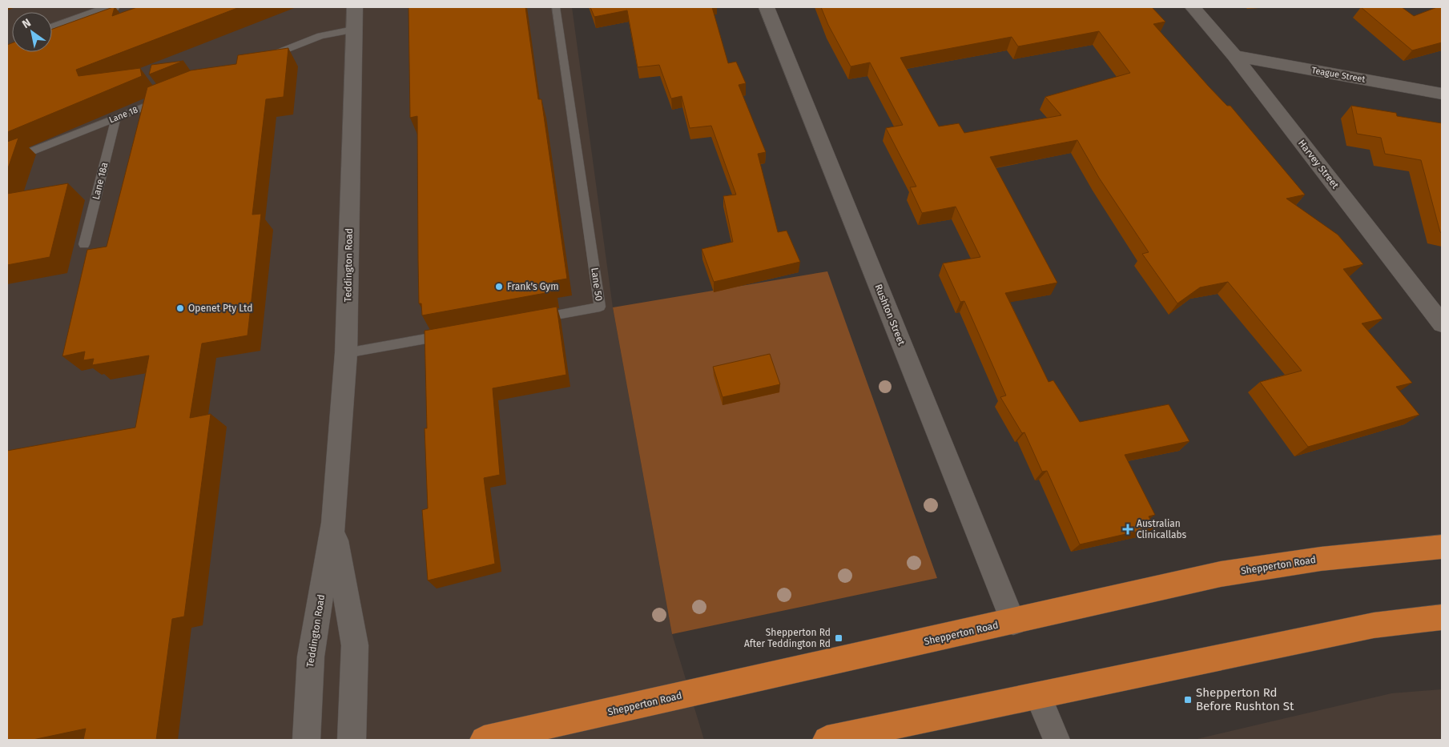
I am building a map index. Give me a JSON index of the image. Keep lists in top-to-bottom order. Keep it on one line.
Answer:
{"streets":{"highway":["Shepperton Road"],"street":["Teague Street","Harvey Street","Teddington Road","Rushton Street"],"lane":["Lane 18","Lane 18a","Lane 50"]},"crossings":[["Teague Street","Harvey Street"],["Lane 18","Lane 18a"],["Rushton Street","Shepperton Road"]],"places":{"other":["Frank's Gym","Openet Pty Ltd"],"health":["Australian Clinicallabs"],"transit":["Shepperton Rd After Teddington Rd","Shepperton Rd Before Rushton St"]},"north":"top left"}
